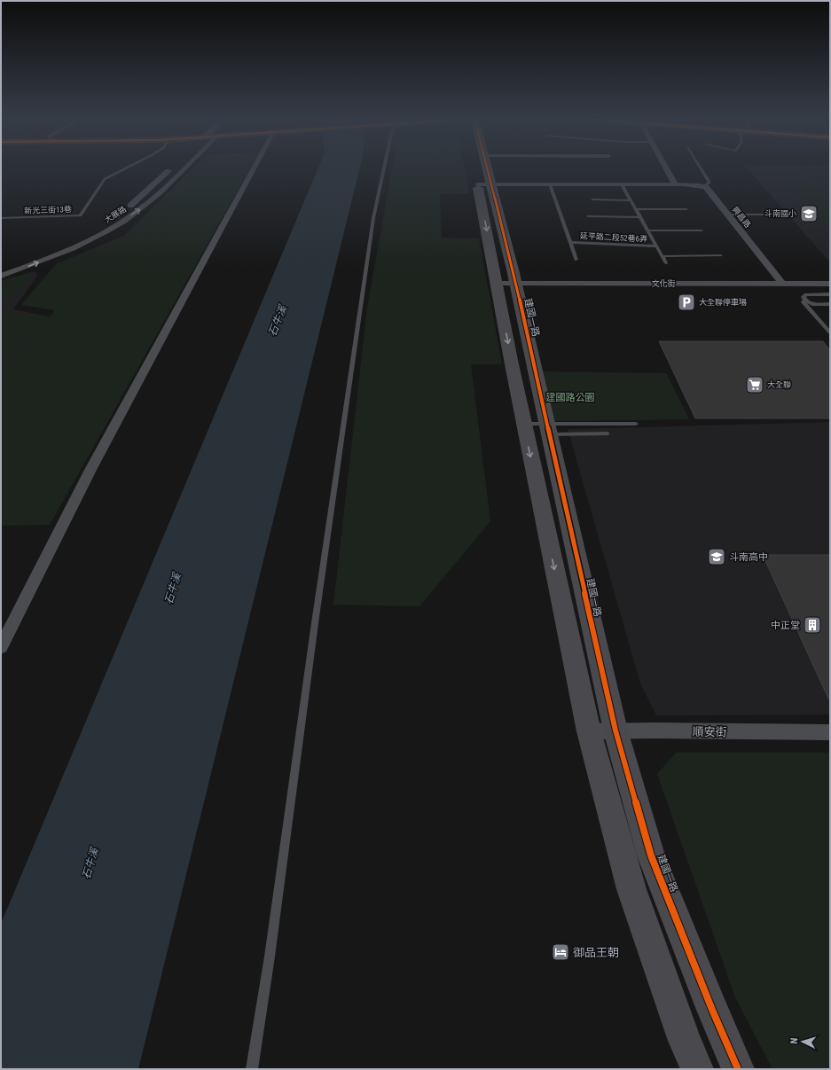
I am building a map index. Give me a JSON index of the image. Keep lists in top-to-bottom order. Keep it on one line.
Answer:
{"streets":{"street":["大展路","興昌路","文化街","建國一路","順安街"],"lane":["新光三街13巷","延平路二段52巷6弄"]},"crossings":[["興昌路","文化街"],["文化街","建國一路"],["建國一路","順安街"]],"water":["石牛溪"],"parks":["建國路公園"],"places":{"school or university":["斗南國小","斗南高中"],"parking":["大全聯停車場"],"supermarket":["大全聯"],"building":["中正堂"],"hotel":["御品王朝"]},"north":"left"}
